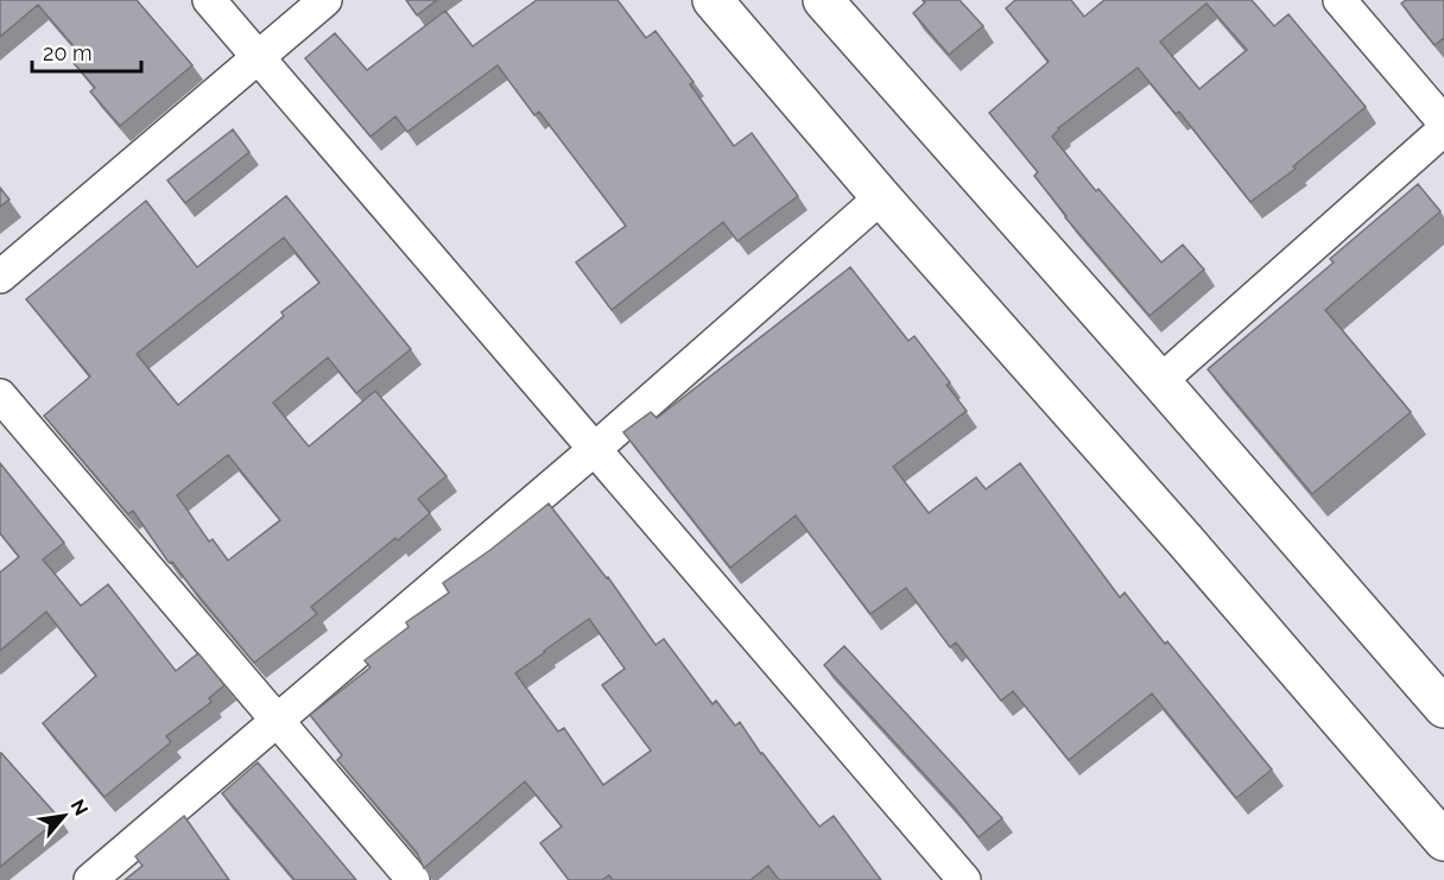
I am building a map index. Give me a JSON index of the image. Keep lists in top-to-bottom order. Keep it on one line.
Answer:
{"scale_bar":"20 m","north":"top right"}
